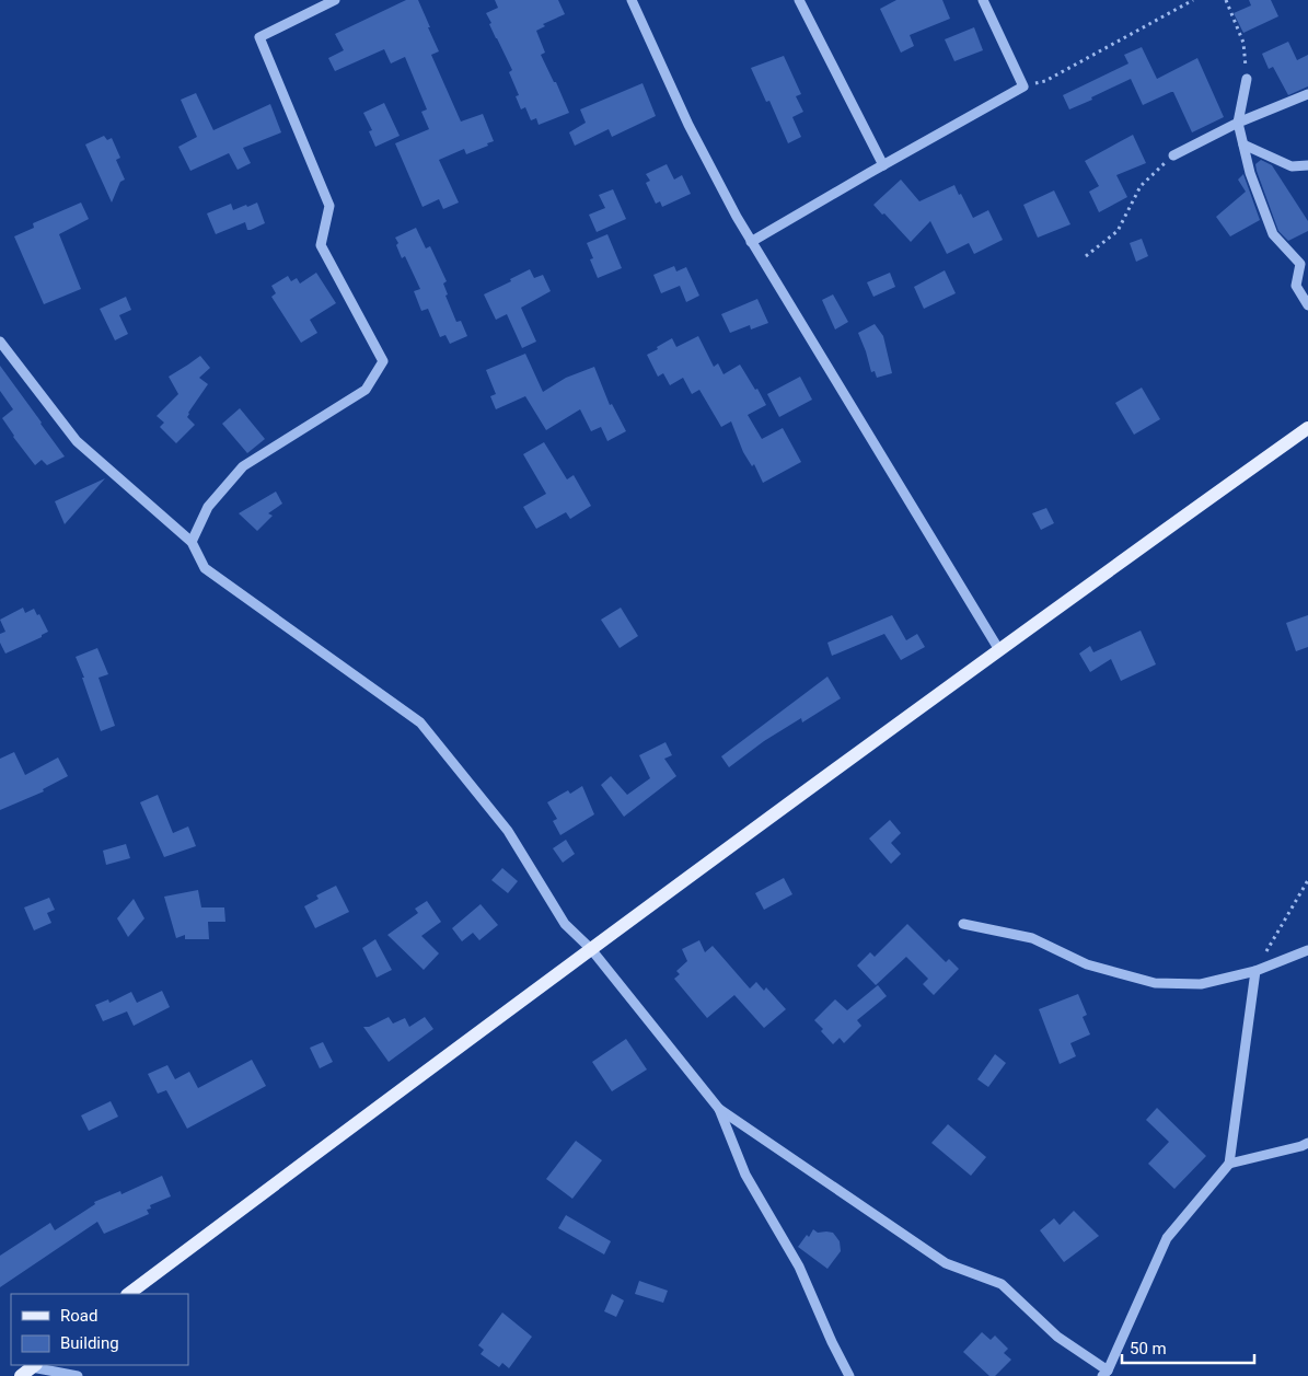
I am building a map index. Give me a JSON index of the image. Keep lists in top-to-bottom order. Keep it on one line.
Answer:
{"legend":["Road","Building"],"scale_bar":"50 m"}
